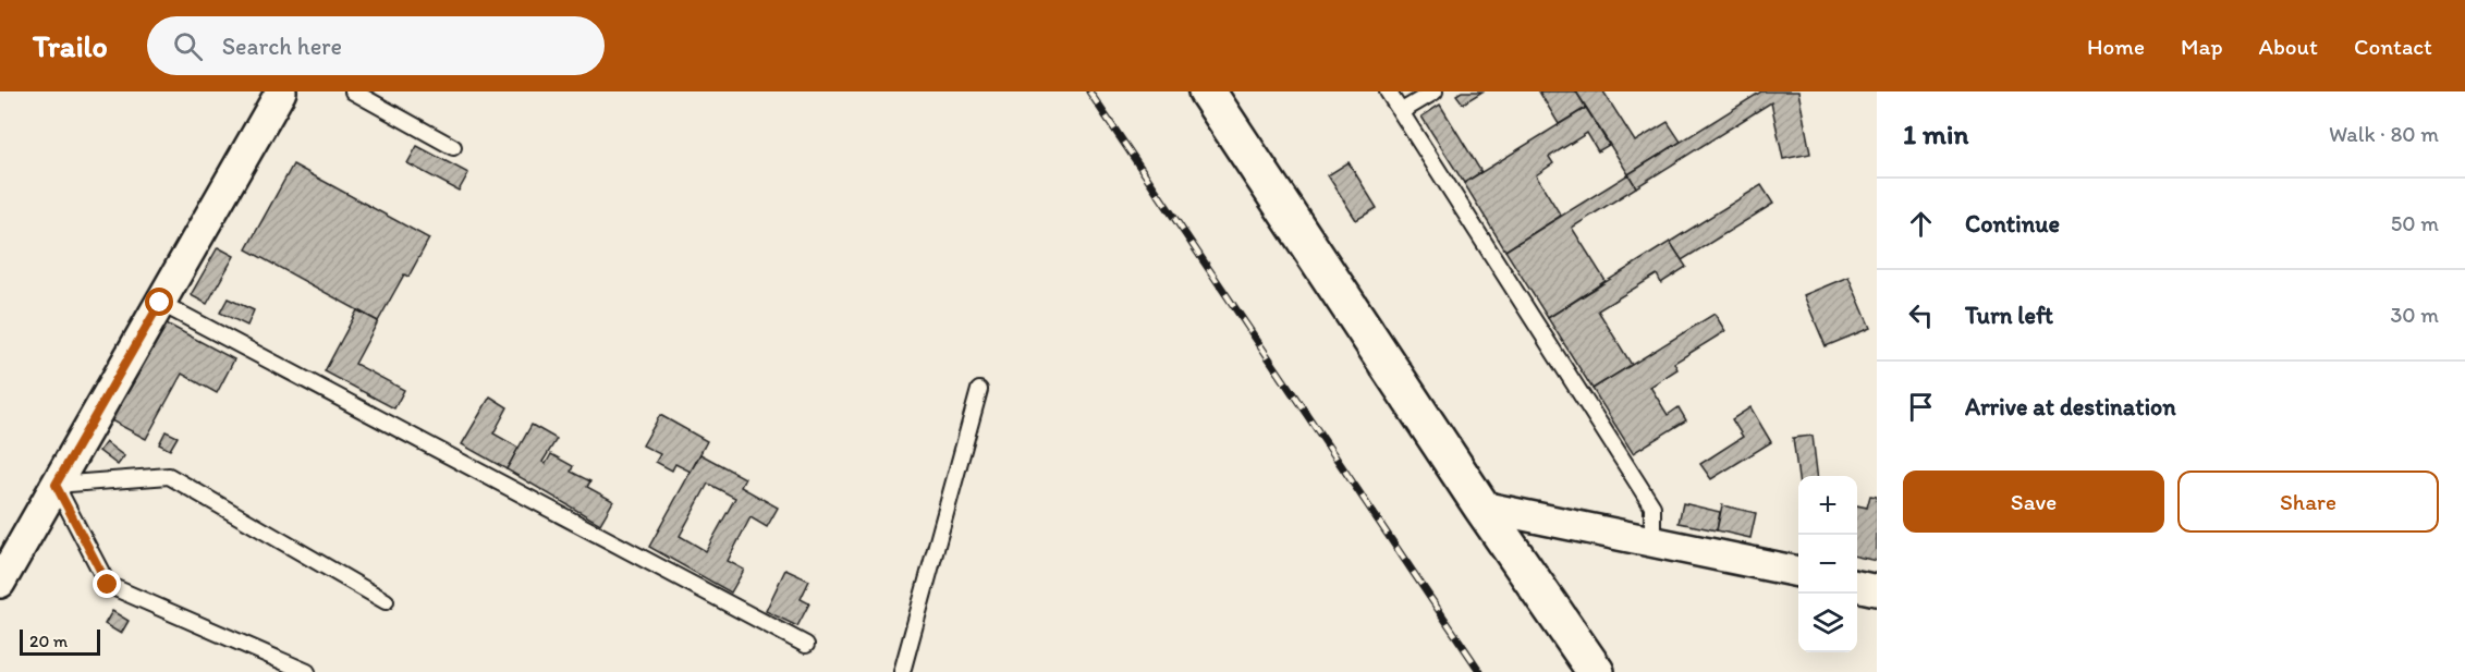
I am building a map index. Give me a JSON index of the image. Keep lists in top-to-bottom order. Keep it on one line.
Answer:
{"scale_bar":"20 m","page":{"header":"Trailo","search":"Search here","nav":["Home","Map","About","Contact"],"heading":["1 min","Walk · 80 m"],"list":[["Continue","50 m"],["Turn left","30 m"],"Arrive at destination"],"buttons":["Save","Share"],"map_buttons":["+","−"],"scale":"20 m"}}
